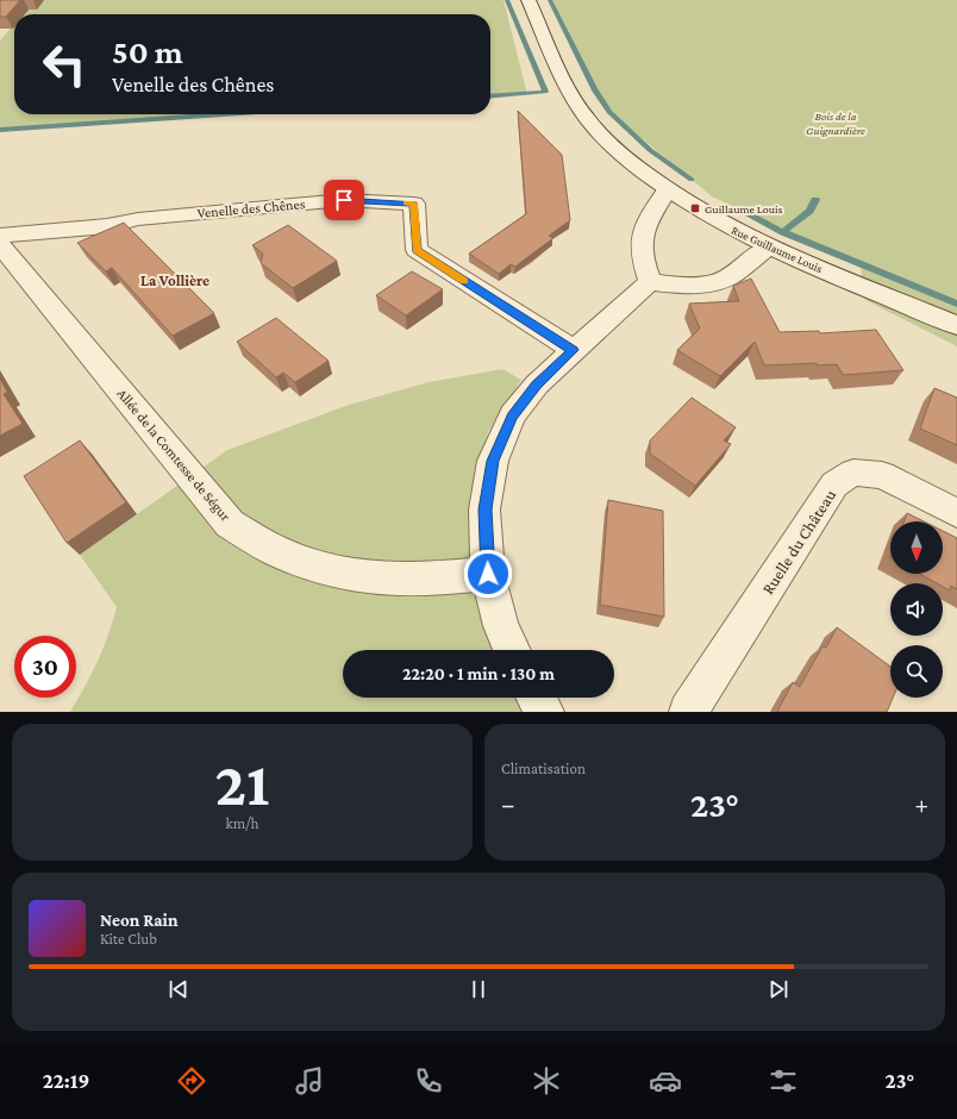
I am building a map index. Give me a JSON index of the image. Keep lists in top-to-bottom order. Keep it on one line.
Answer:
{"streets":{"street":["Venelle des Chênes","Rue Guillaume Louis","Allée de la Comtesse de Ségur","Ruelle du Château"]},"districts":["La Vollière"],"parks":["Bois de la Guignardière"],"places":{"transit":["Guillaume Louis"]},"north":"bottom","page":{"turn":["50 m","Venelle des Chênes"],"limit":"30","trip":"22:20 · 1 min · 130 m","tile":[["21","km/h"],"Climatisation"],"heat":["−","23°","+"],"song":["Neon Rain","Kite Club"],"tabs":["22:19","23°"]}}
